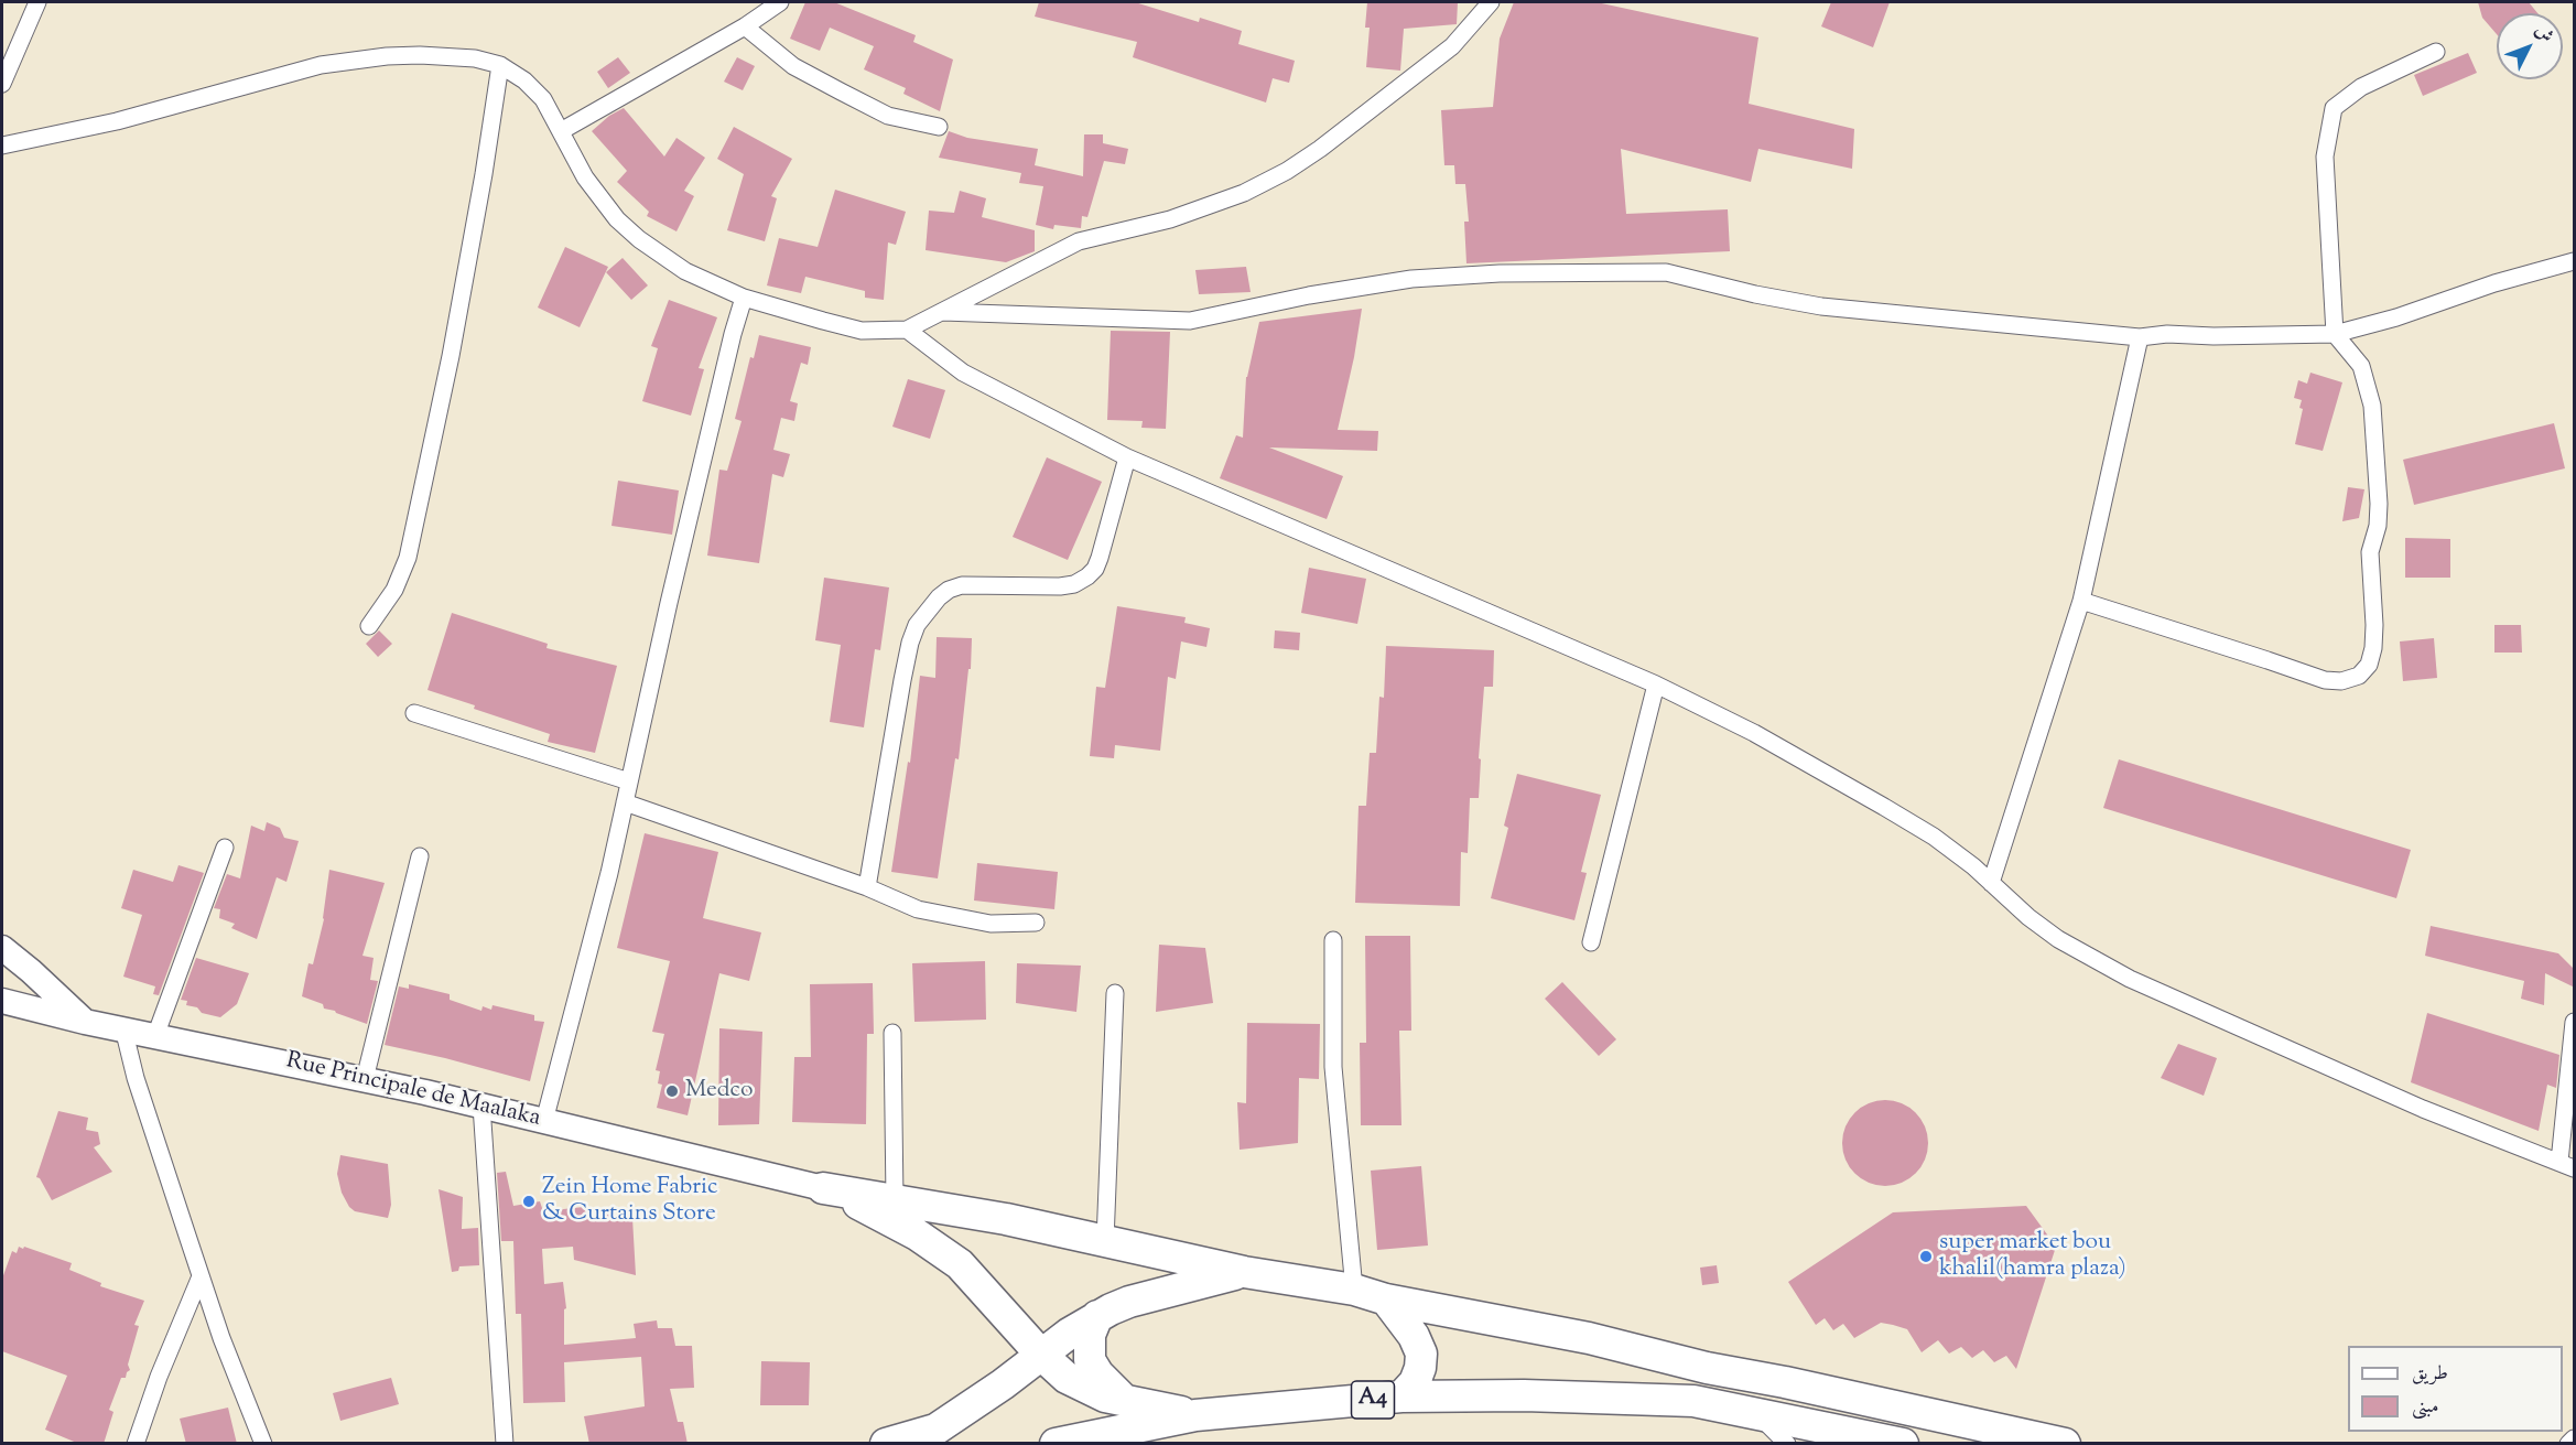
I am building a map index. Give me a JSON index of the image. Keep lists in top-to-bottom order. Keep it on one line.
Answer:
{"streets":{"highway":["A4"],"main road":["Rue Principale de Maalaka"]},"places":["Medco","Zein Home Fabric & Curtains Store","super market bou khalil(hamra plaza)"],"legend":["طريق","مبنى"],"north":"top right"}
